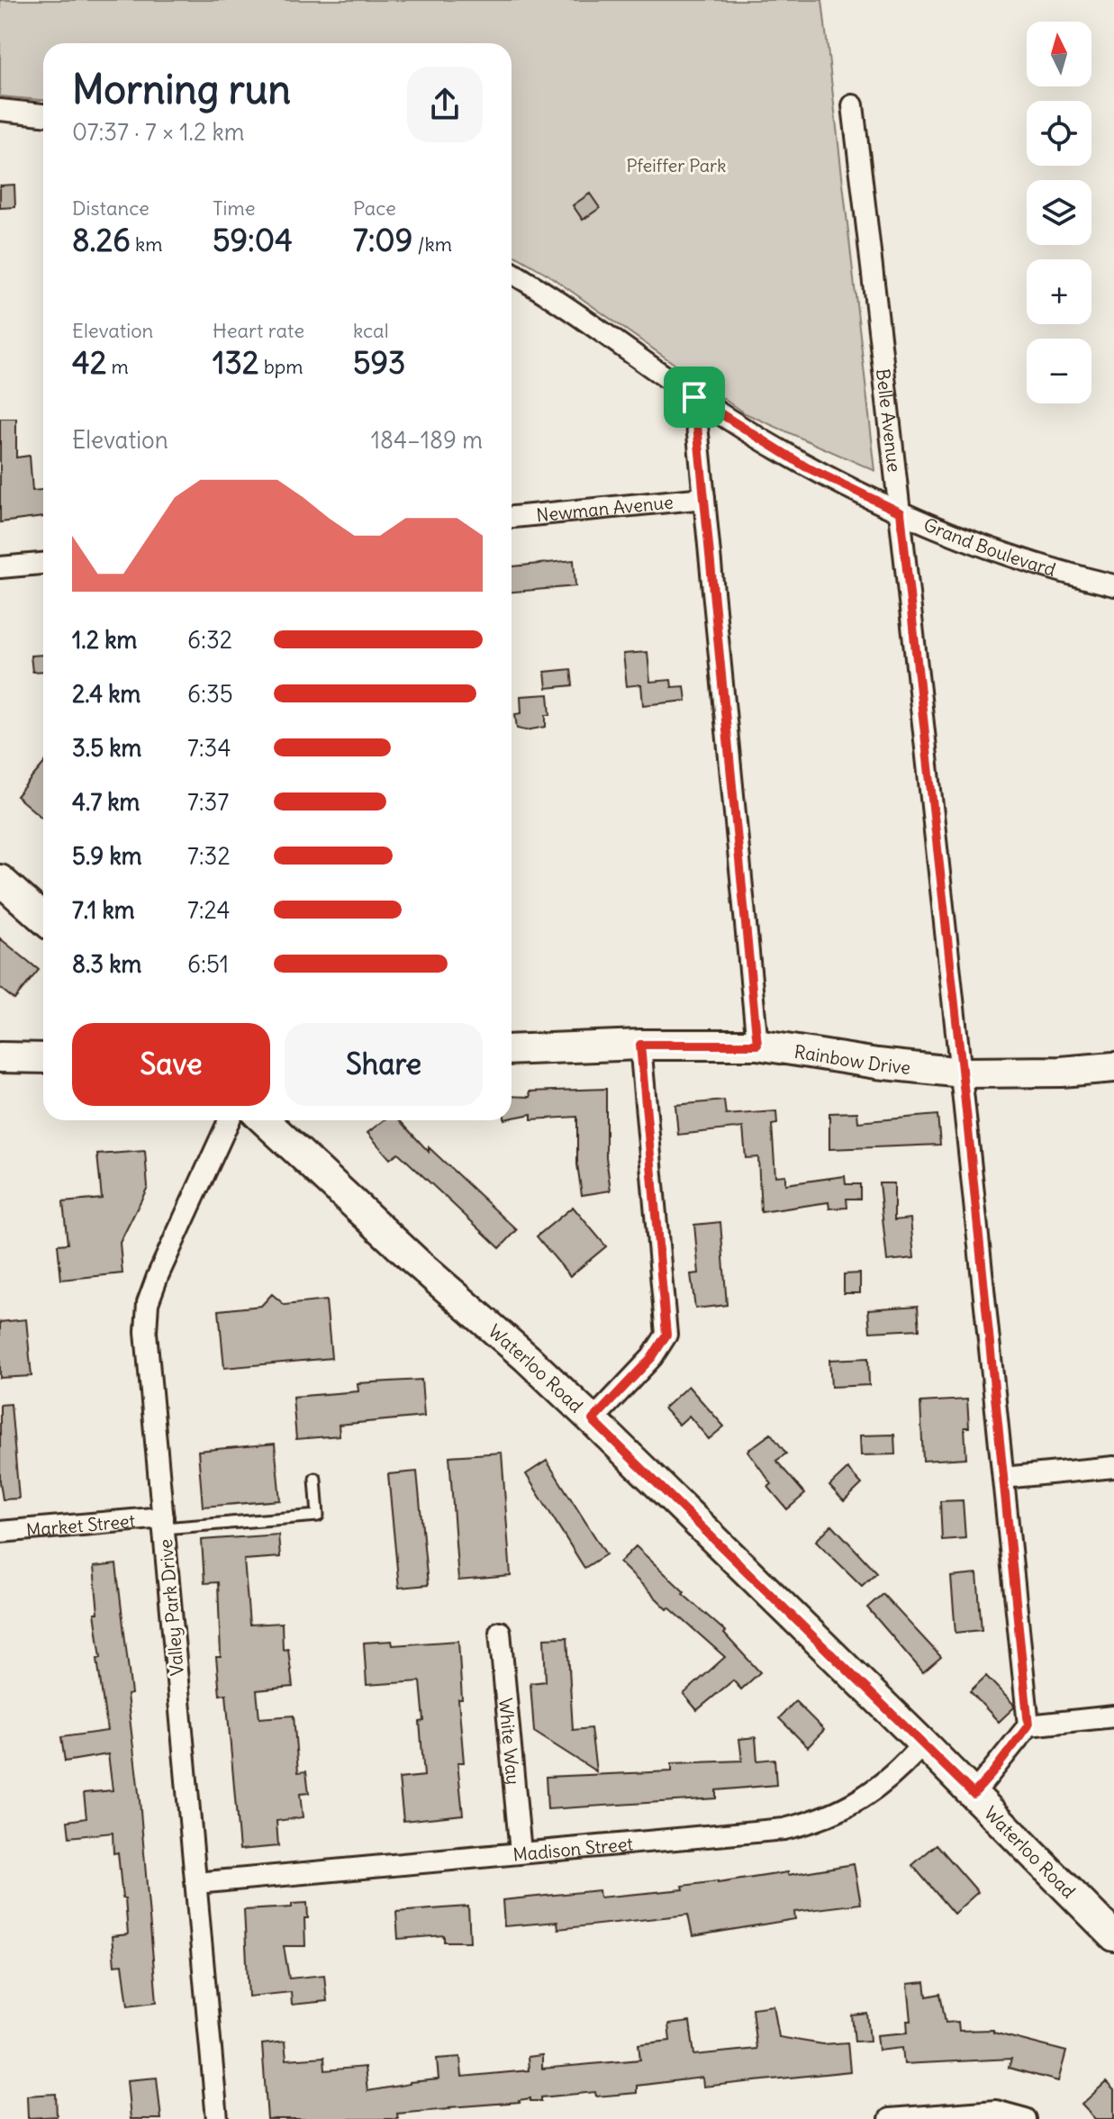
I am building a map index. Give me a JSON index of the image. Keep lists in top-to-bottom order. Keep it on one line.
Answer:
{"streets":{"main road":["Rainbow Drive","Waterloo Road"],"street":["Belle Avenue","Newman Avenue","Grand Boulevard","Market Street","Valley Park Drive","White Way","Madison Street"]},"crossings":[["Belle Avenue","Grand Boulevard"],["Belle Avenue","Rainbow Drive"],["Waterloo Road","Madison Street"],["Market Street","Valley Park Drive"],["Valley Park Drive","Madison Street"],["White Way","Madison Street"]],"parks":["Pfeiffer Park"],"north":"top","page":{"map_buttons":["+","−"],"heading":["Morning run","07:37 · 7 × 1.2 km"],"stats":[["Distance","8.26 km"],["Time","59:04"],["Pace","7:09 /km"],["Elevation","42 m"],["Heart rate","132 bpm"],["kcal","593"]],"chart":["Elevation","184–189 m"],"list":[{"name":"1.2 km","note":"6:32"},{"name":"2.4 km","note":"6:35"},{"name":"3.5 km","note":"7:34"},{"name":"4.7 km","note":"7:37"},{"name":"5.9 km","note":"7:32"},{"name":"7.1 km","note":"7:24"},{"name":"8.3 km","note":"6:51"}],"buttons":["Save","Share"]}}
